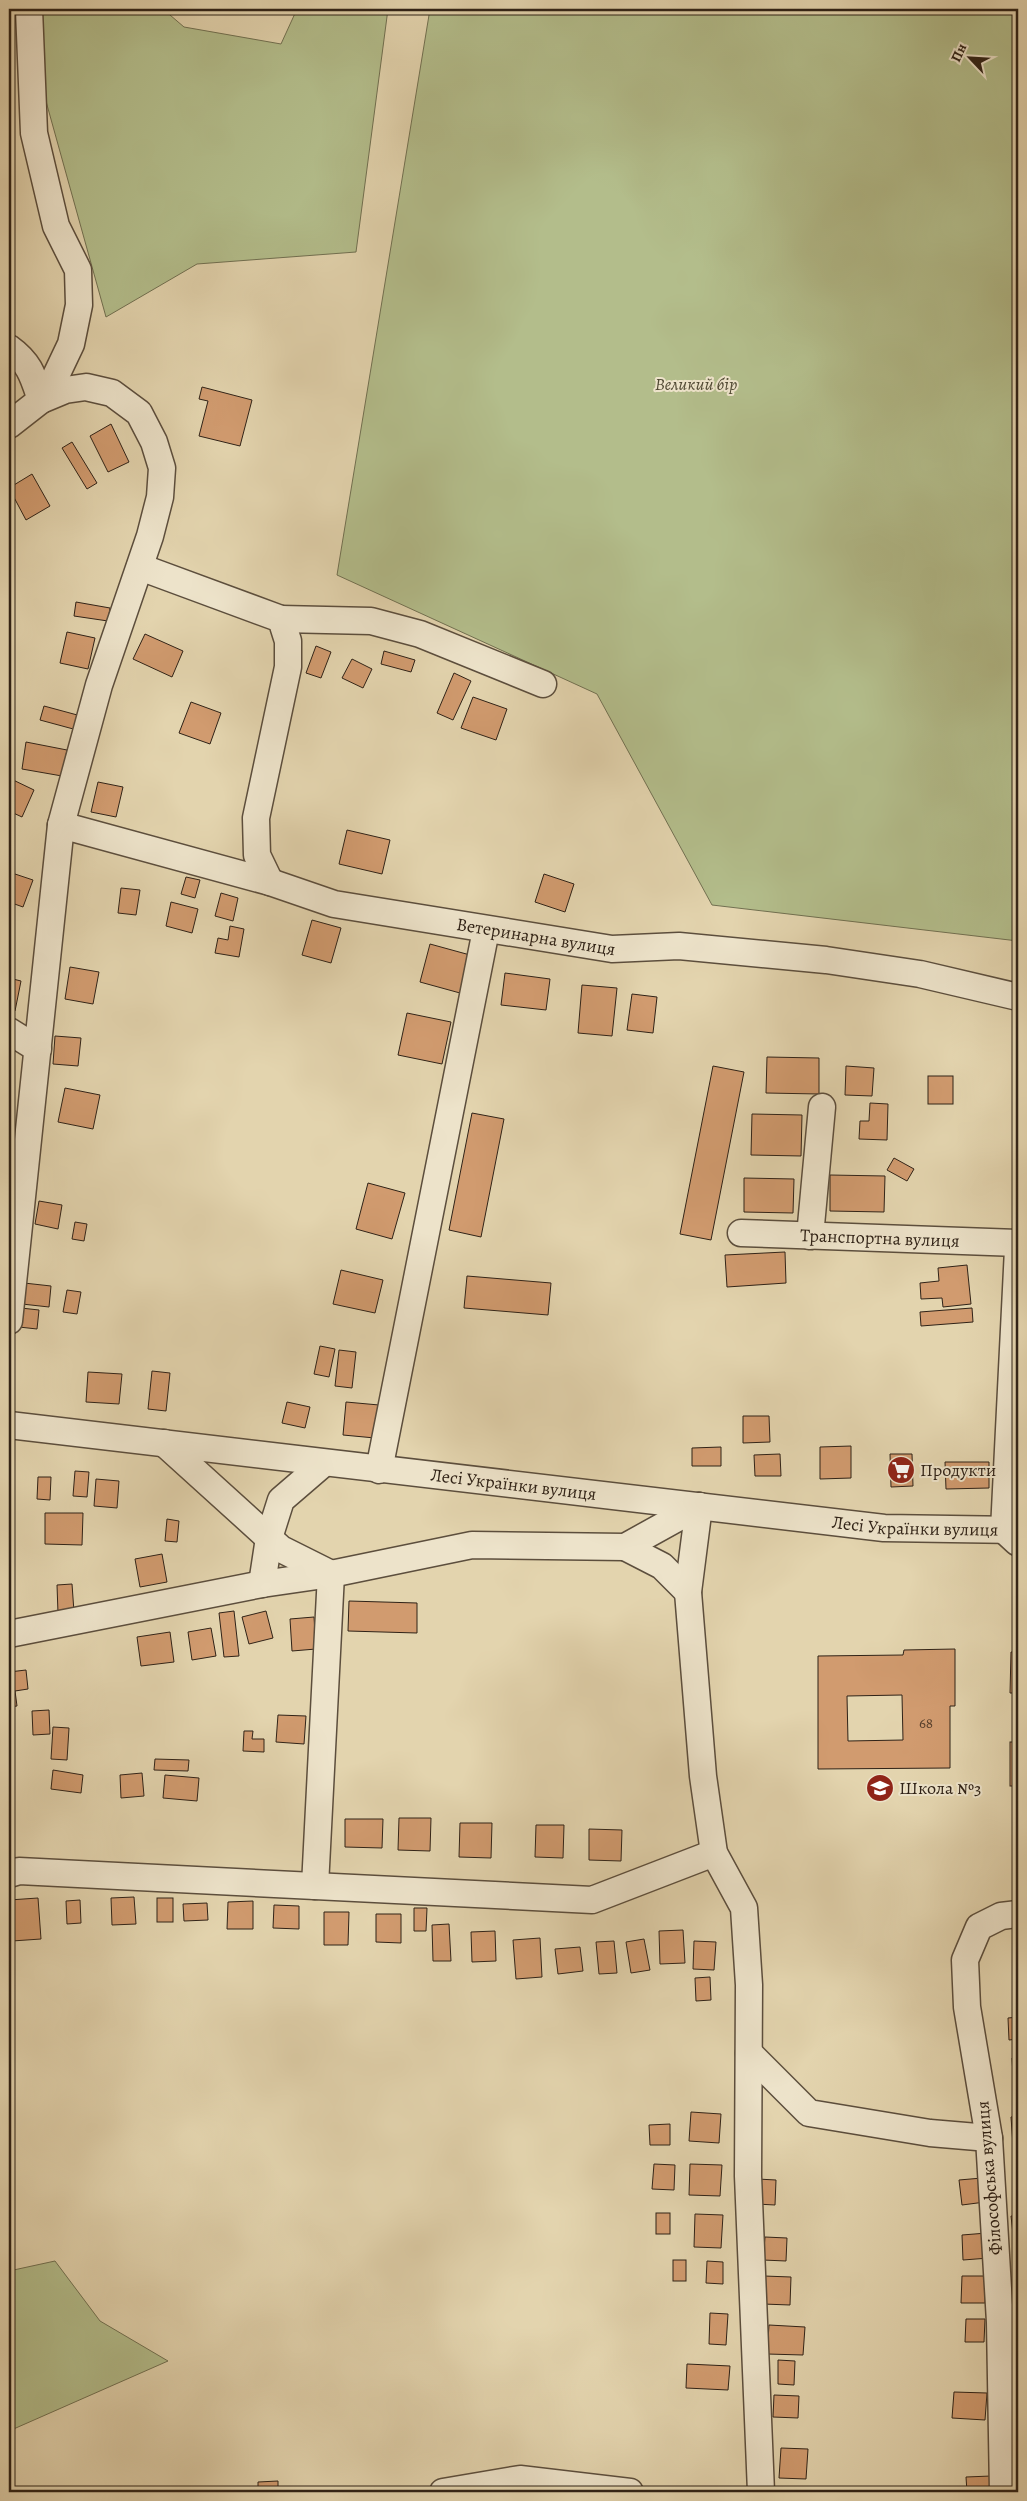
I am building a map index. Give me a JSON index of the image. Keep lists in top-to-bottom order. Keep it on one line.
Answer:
{"streets":{"street":["Ветеринарна вулиця","Транспортна вулиця","Лесі Українки вулиця","Філософська вулиця"]},"parks":["Великий бір"],"places":{"supermarket":["Продукти"],"school or university":["Школа №3"]},"house_numbers":["68"],"north":"top left"}
